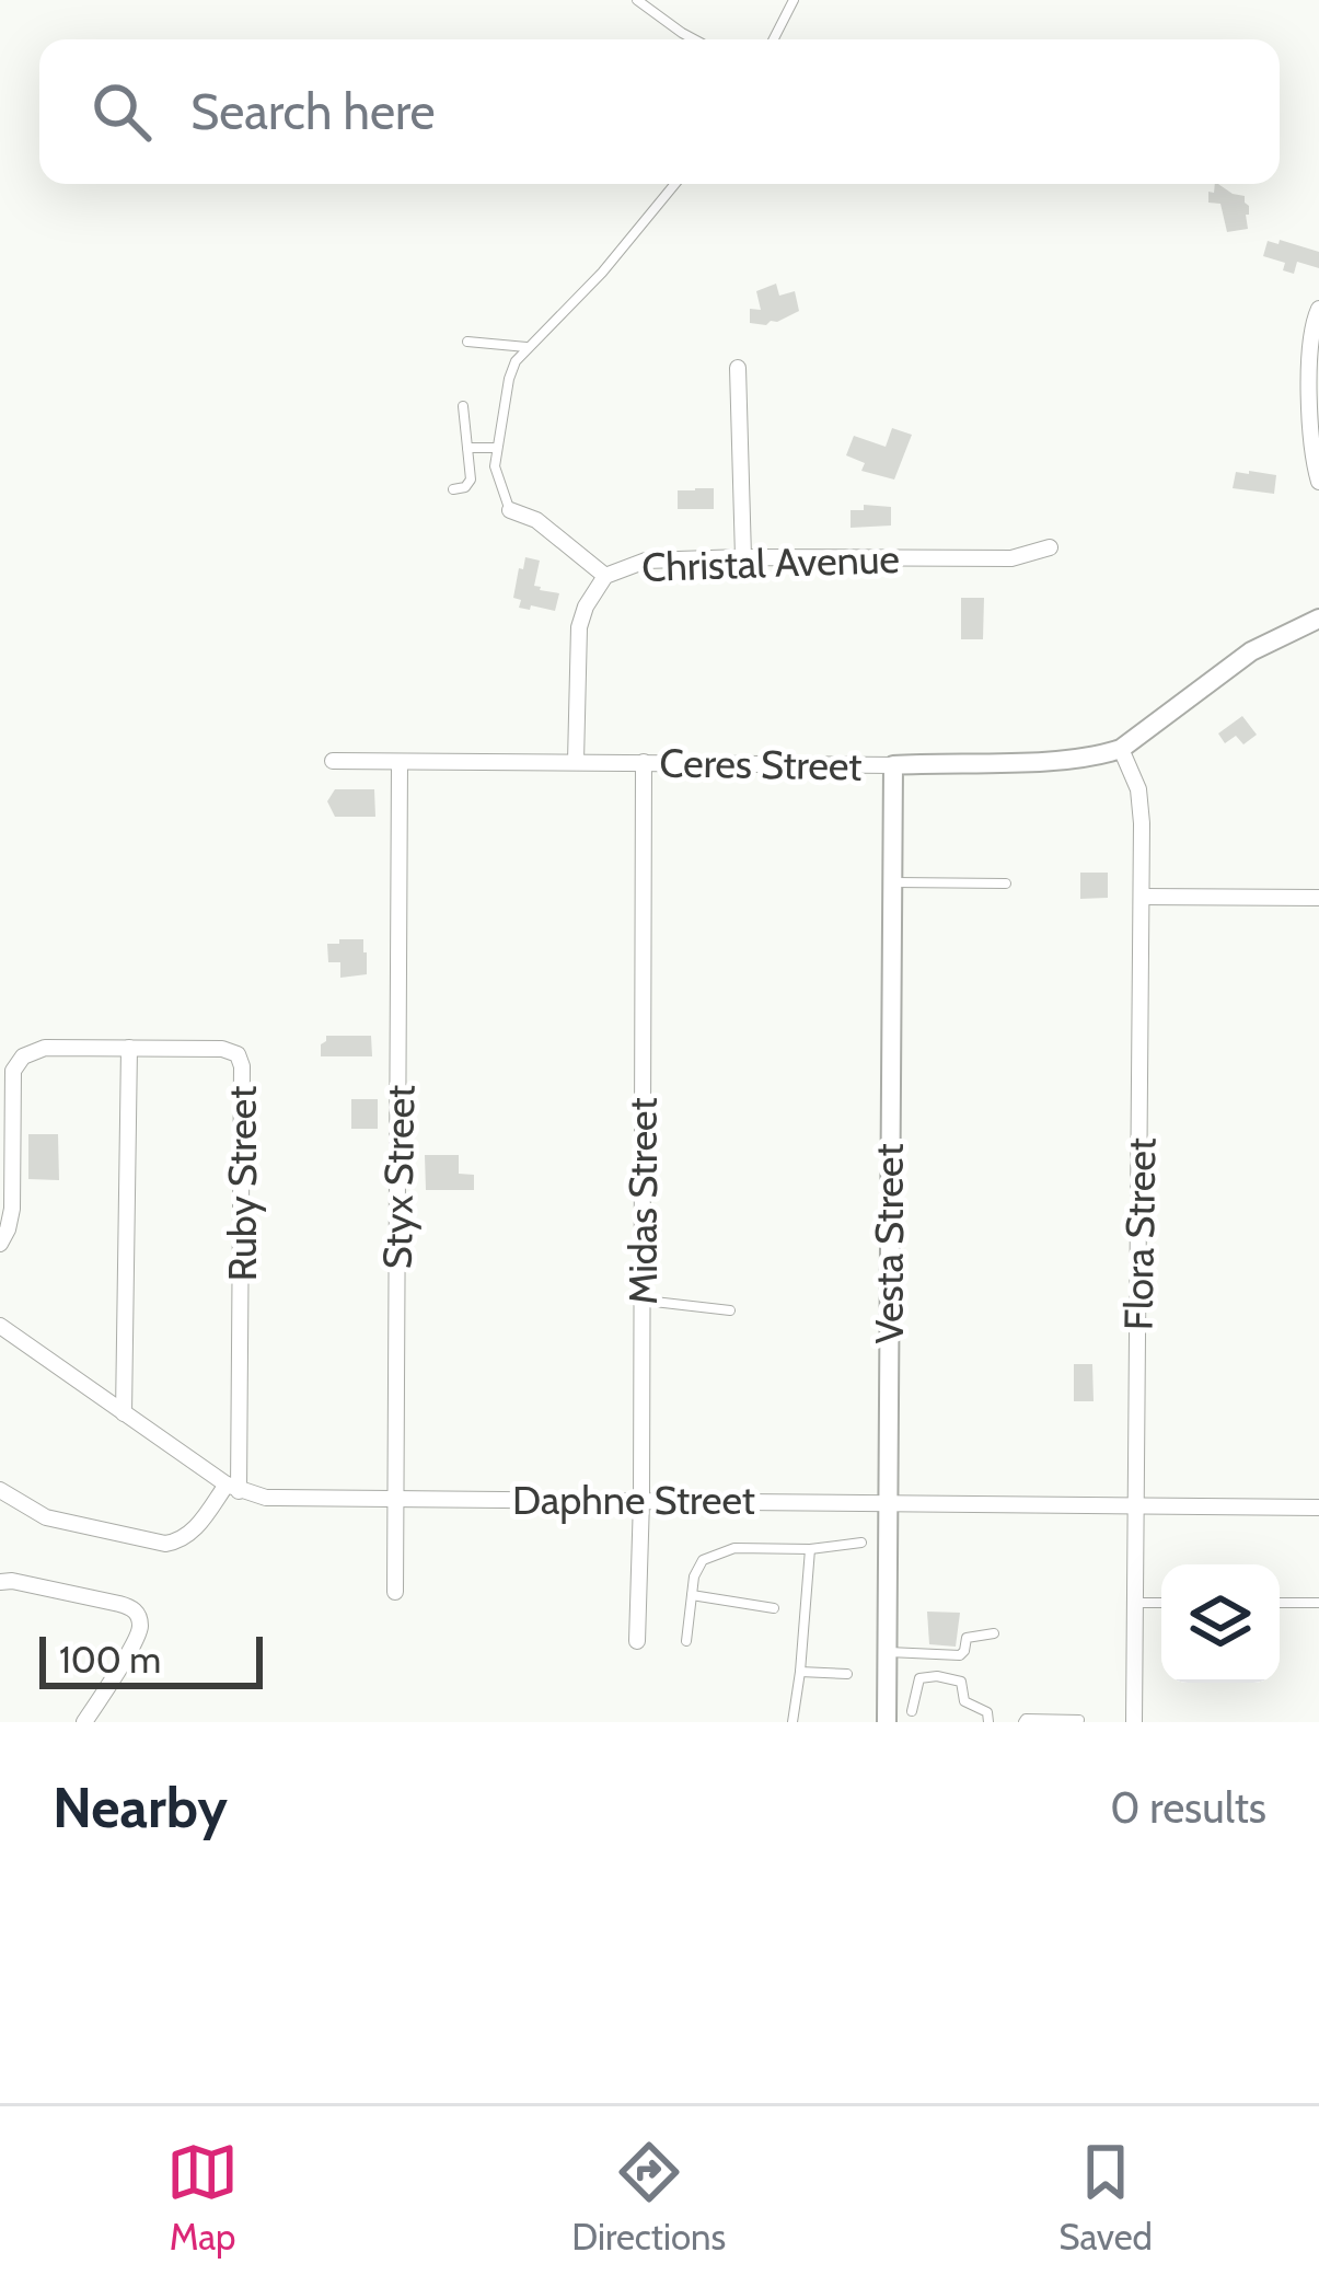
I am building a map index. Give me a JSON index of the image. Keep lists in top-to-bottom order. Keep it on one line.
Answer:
{"streets":{"street":["Christal Avenue","Ceres Street","Styx Street","Ruby Street","Midas Street","Flora Street","Vesta Street","Daphne Street"]},"crossings":[["Christal Avenue","Ceres Street"],["Ceres Street","Styx Street"],["Ceres Street","Midas Street"],["Ceres Street","Flora Street"],["Ceres Street","Vesta Street"],["Styx Street","Daphne Street"],["Ruby Street","Daphne Street"],["Midas Street","Daphne Street"],["Flora Street","Daphne Street"],["Vesta Street","Daphne Street"]],"scale_bar":"100 m","page":{"search":"Search here","scale":"100 m","heading":["Nearby","0 results"],"nav":["Map","Directions","Saved"]}}
